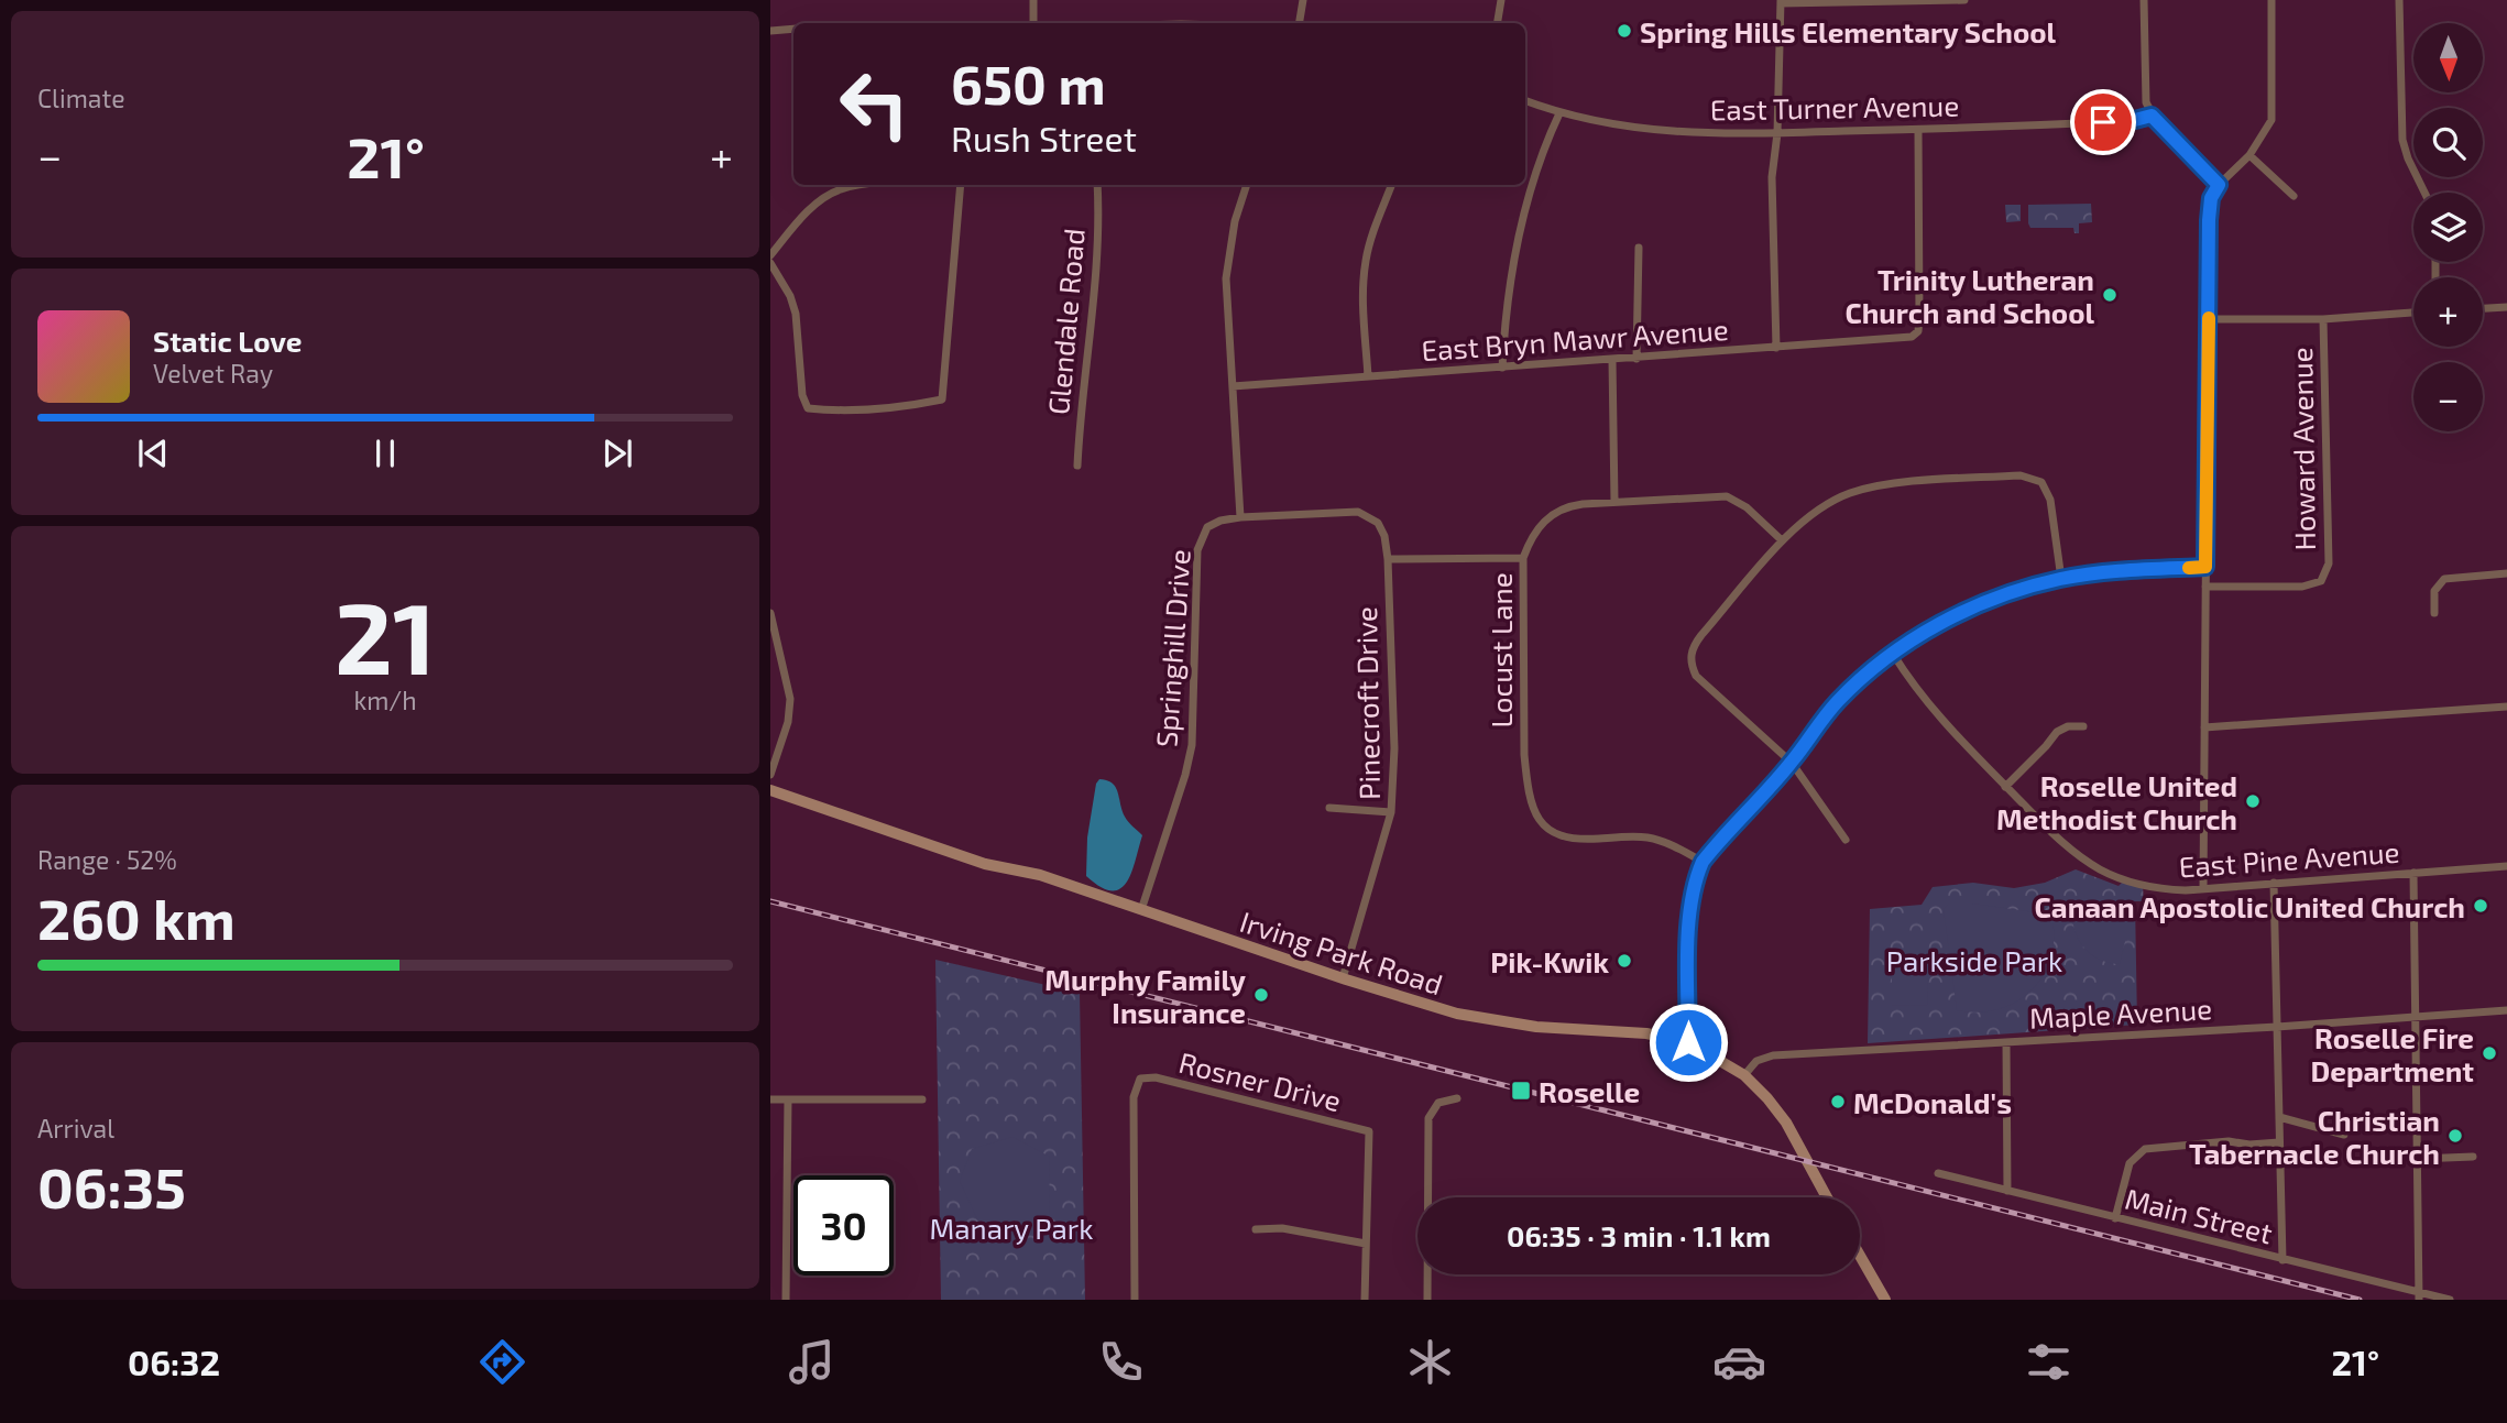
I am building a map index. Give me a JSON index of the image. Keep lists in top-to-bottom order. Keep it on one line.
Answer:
{"streets":{"main road":["Irving Park Road"],"street":["East Turner Avenue","Glendale Road","East Bryn Mawr Avenue","Howard Avenue","Springhill Drive","Locust Lane","Pinecroft Drive","East Pine Avenue","Maple Avenue","Rosner Drive","Main Street"]},"crossings":[["East Turner Avenue","East Bryn Mawr Avenue"],["Springhill Drive","Pinecroft Drive"],["Springhill Drive","Irving Park Road"],["Pinecroft Drive","Irving Park Road"],["Irving Park Road","Maple Avenue"]],"parks":["Parkside Park","Manary Park"],"places":{"other":["Spring Hills Elementary School","Trinity Lutheran Church and School","Roselle United Methodist Church","Canaan Apostolic United Church","Pik-Kwik","Murphy Family Insurance","Roselle Fire Department","McDonald's","Christian Tabernacle Church"],"transit":["Roselle"]},"north":"bottom","page":{"tile":["Climate",["21","km/h"],["Range · 52%","260 km"],["Arrival","06:35"]],"map_buttons":["+","−"],"turn":["650 m","Rush Street"],"heat":["−","21°","+"],"song":["Static Love","Velvet Ray"],"limit":"30","trip":"06:35 · 3 min · 1.1 km","tabs":["06:32","21°"]}}
